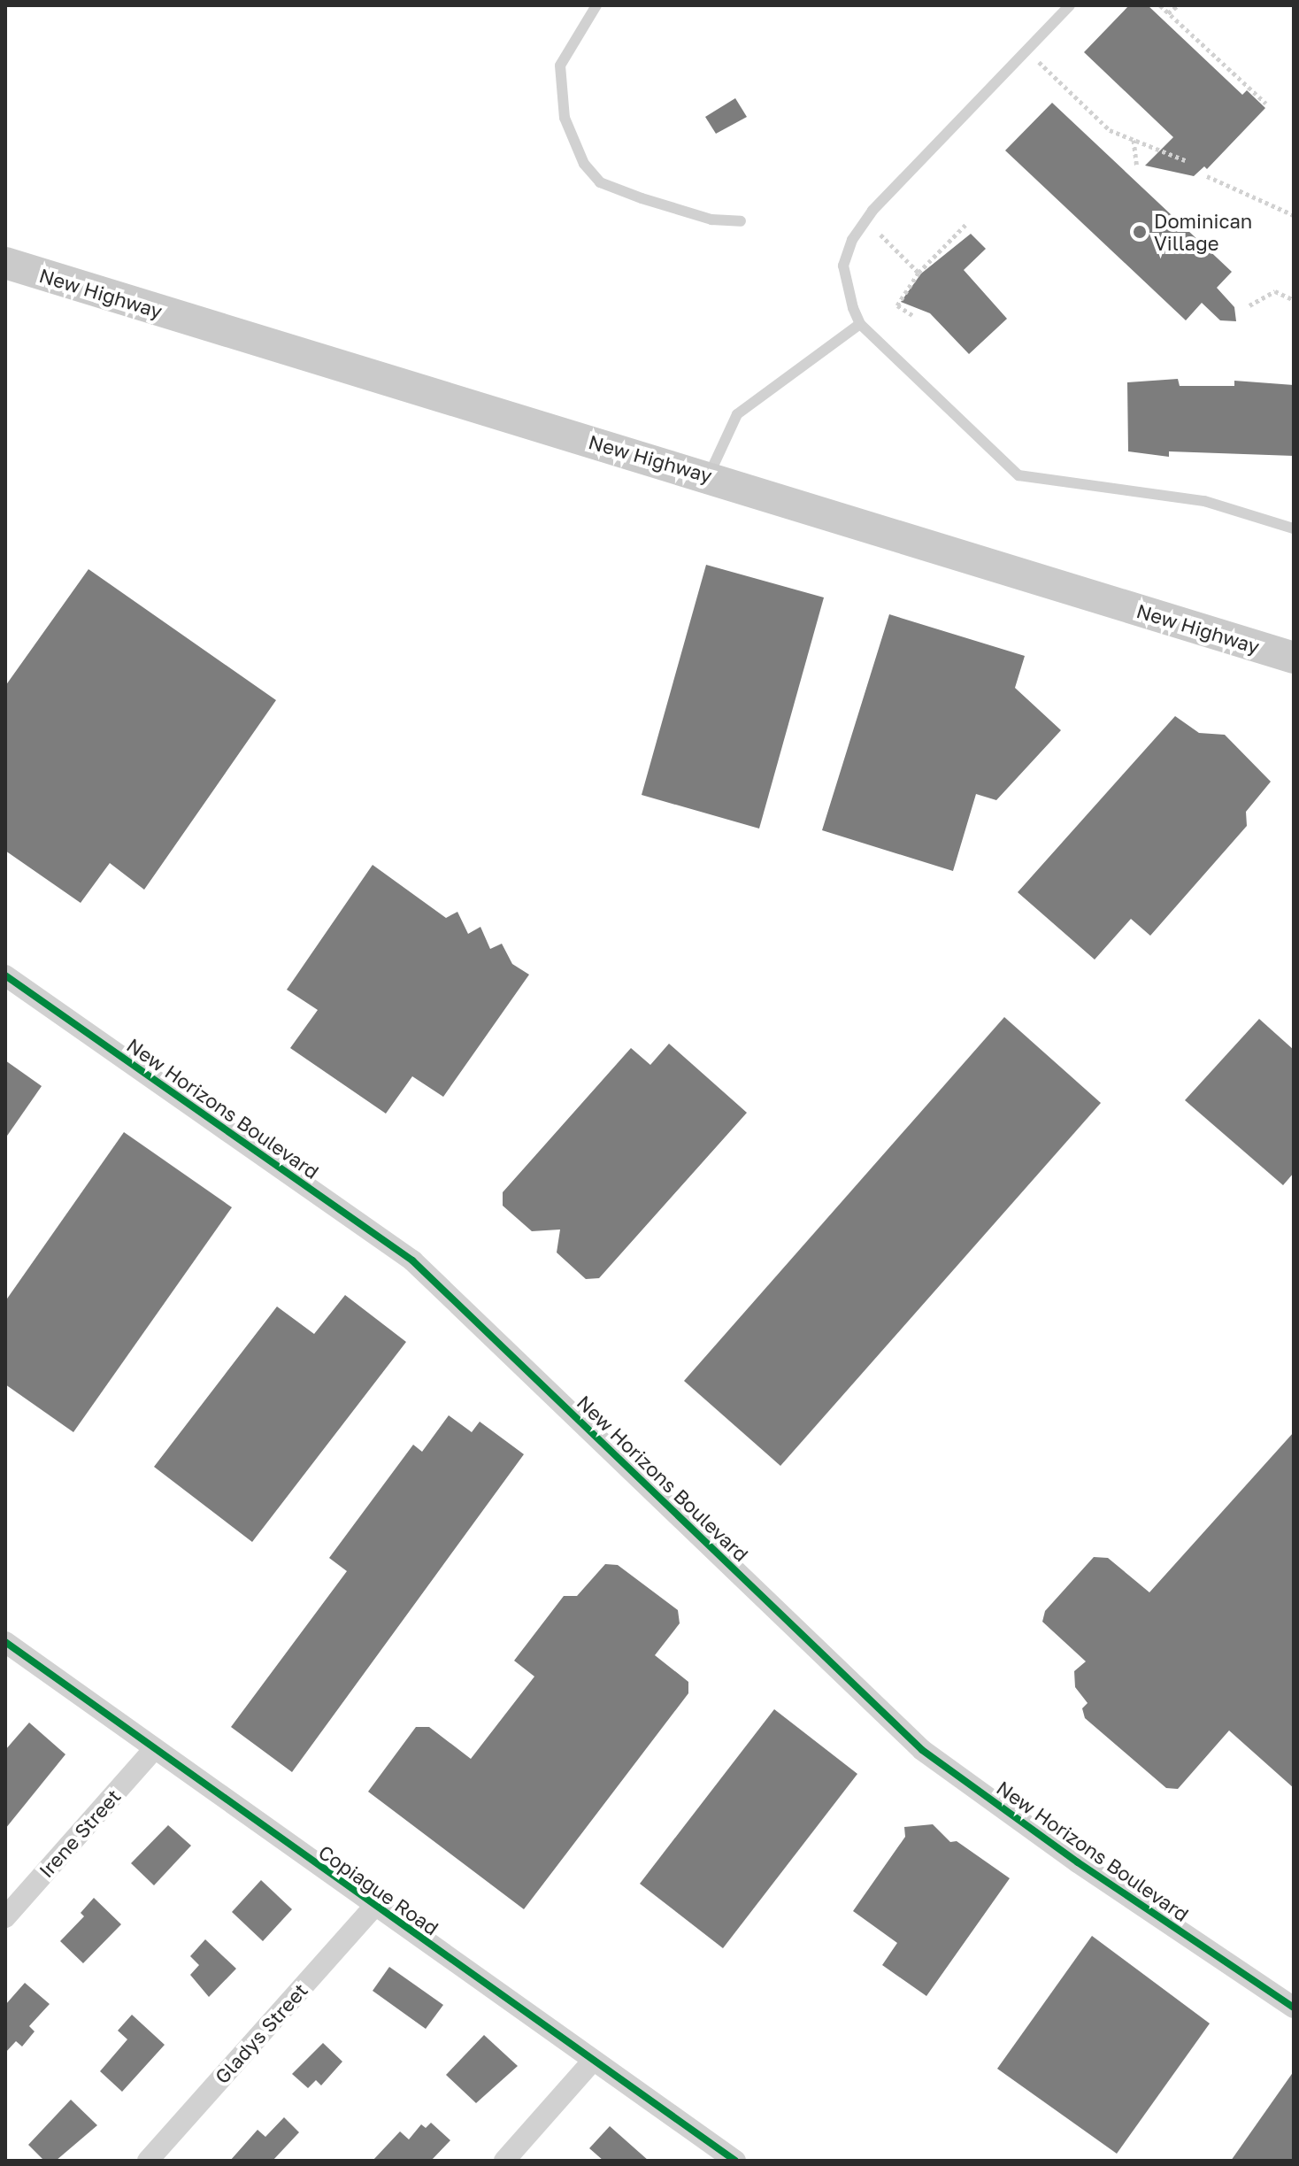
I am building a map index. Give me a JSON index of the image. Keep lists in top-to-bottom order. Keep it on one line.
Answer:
{"streets":{"main road":["New Highway"],"street":["New Horizons Boulevard","Irene Street","Copiague Road","Gladys Street"]},"crossings":[["Irene Street","Copiague Road"],["Copiague Road","Gladys Street"]],"places":["Dominican Village"]}
